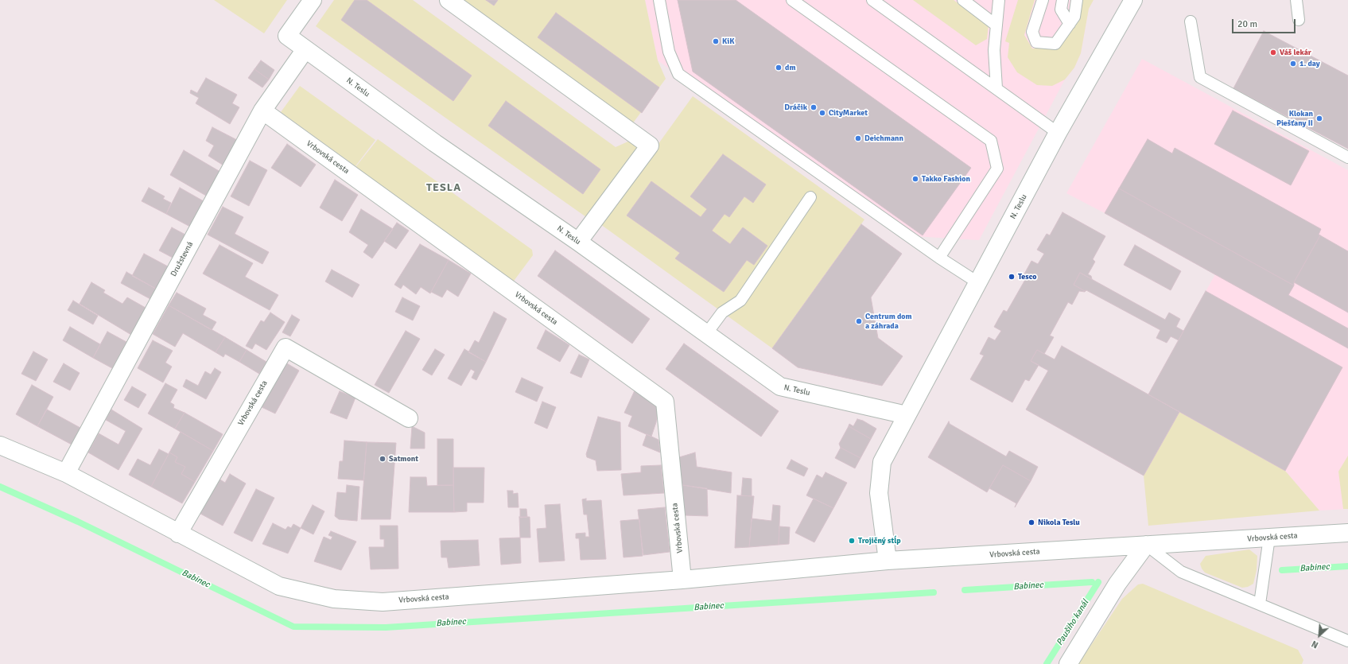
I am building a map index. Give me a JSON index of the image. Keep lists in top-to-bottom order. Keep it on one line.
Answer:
{"streets":{"street":["N. Teslu","Vrbovská cesta","Družstevná"]},"crossings":[["N. Teslu","Vrbovská cesta"],["N. Teslu","Družstevná"],["Vrbovská cesta","Družstevná"]],"districts":["TESLA"],"water":["Babinec","Paušiho kanál"],"places":["KiK","Váš lekár","1. day","dm","Dráčik","CityMarket","Klokan Piešťany II","Deichmann","Takko Fashion","Tesco","Centrum dom a záhrada","Satmont","Nikola Teslu","Trojičný stĺp"],"scale_bar":"20 m","north":"bottom left"}
